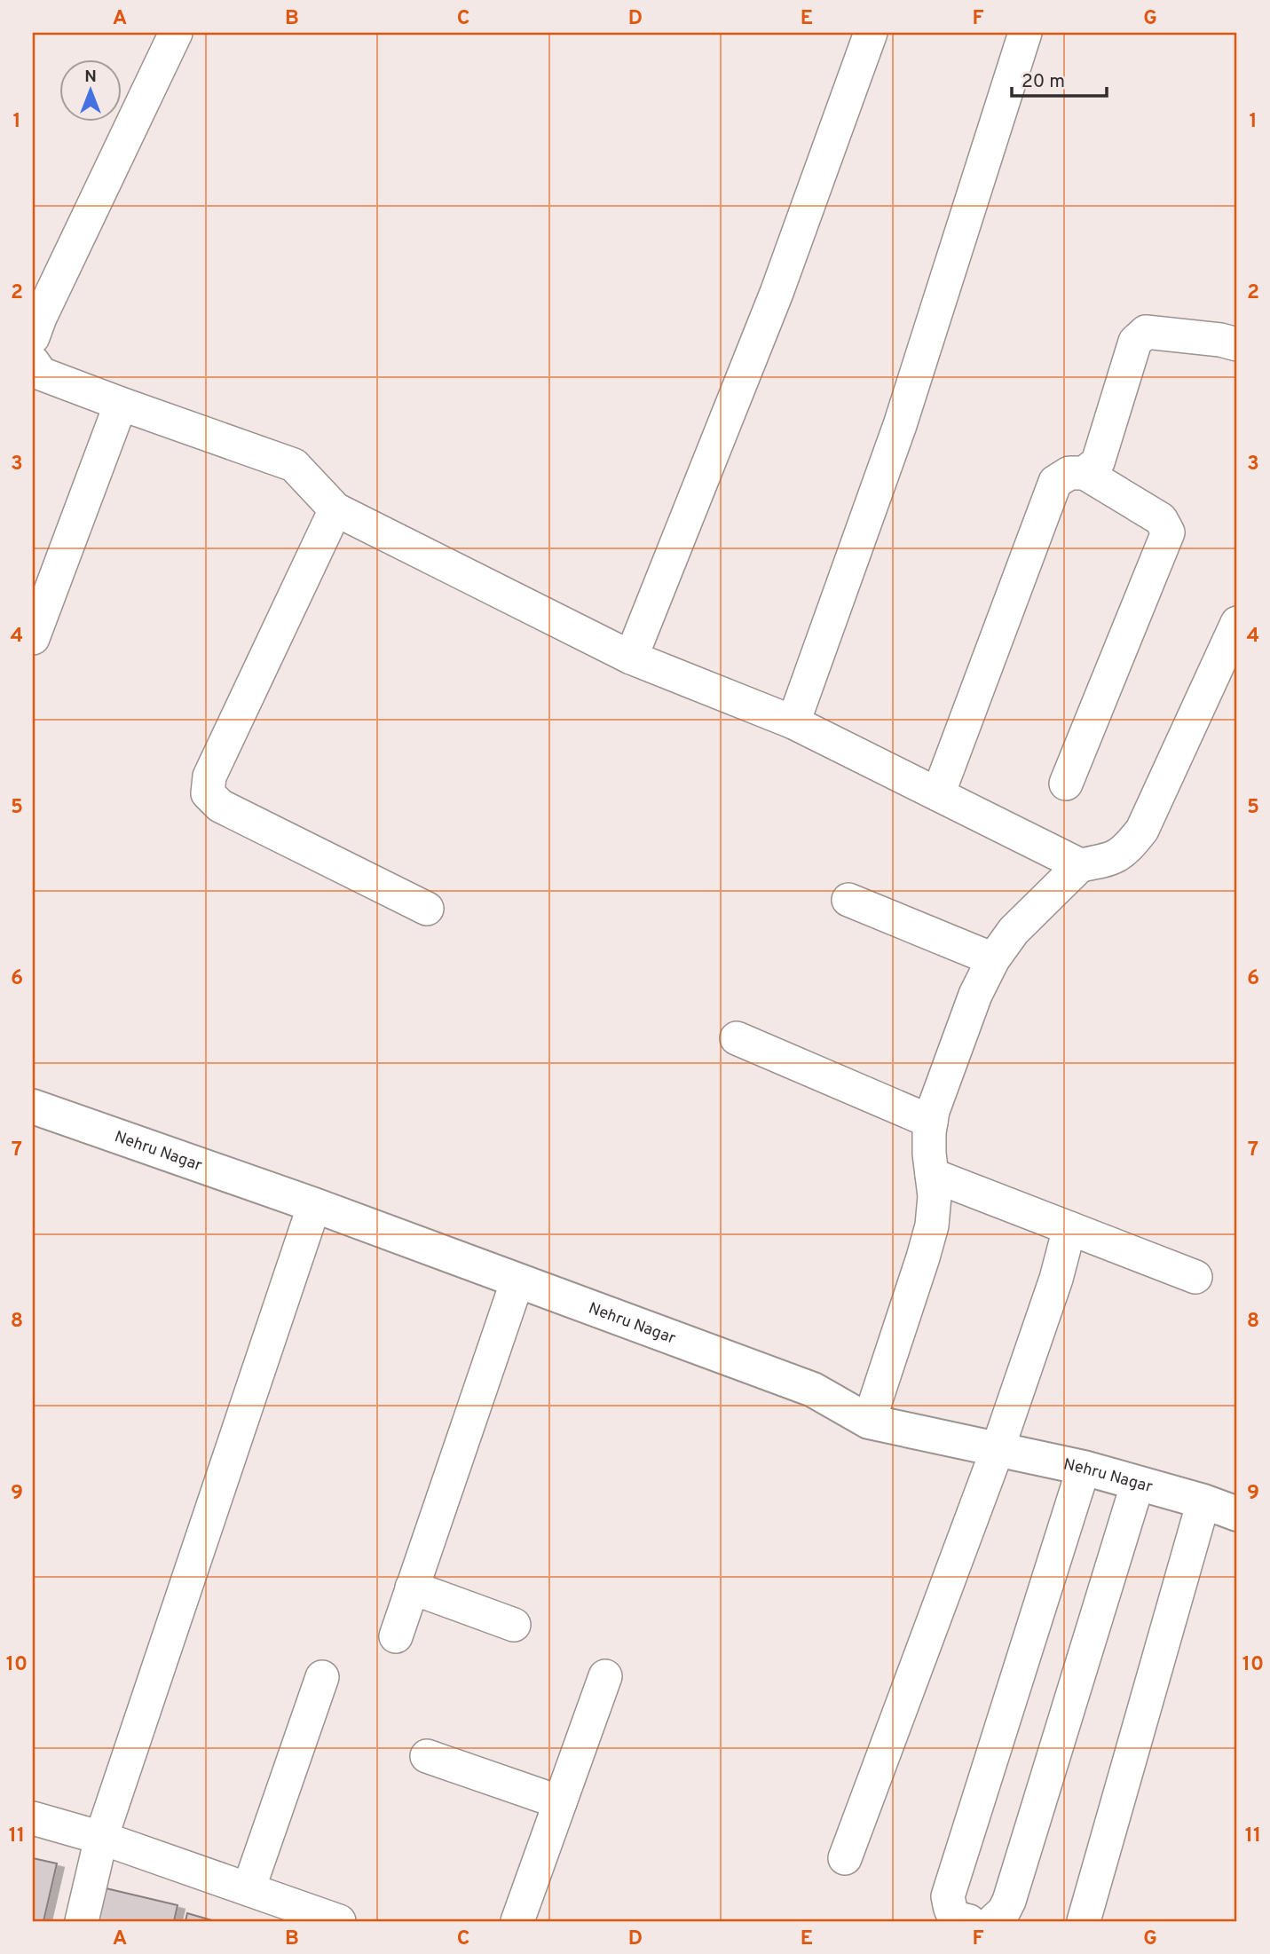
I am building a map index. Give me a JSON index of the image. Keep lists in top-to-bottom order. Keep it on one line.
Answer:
{"streets":{"street":["Nehru Nagar"]},"scale_bar":"20 m","north":"top","grid":{"columns":["A","B","C","D","E","F","G"],"rows":["1","2","3","4","5","6","7","8","9","10","11"]}}
